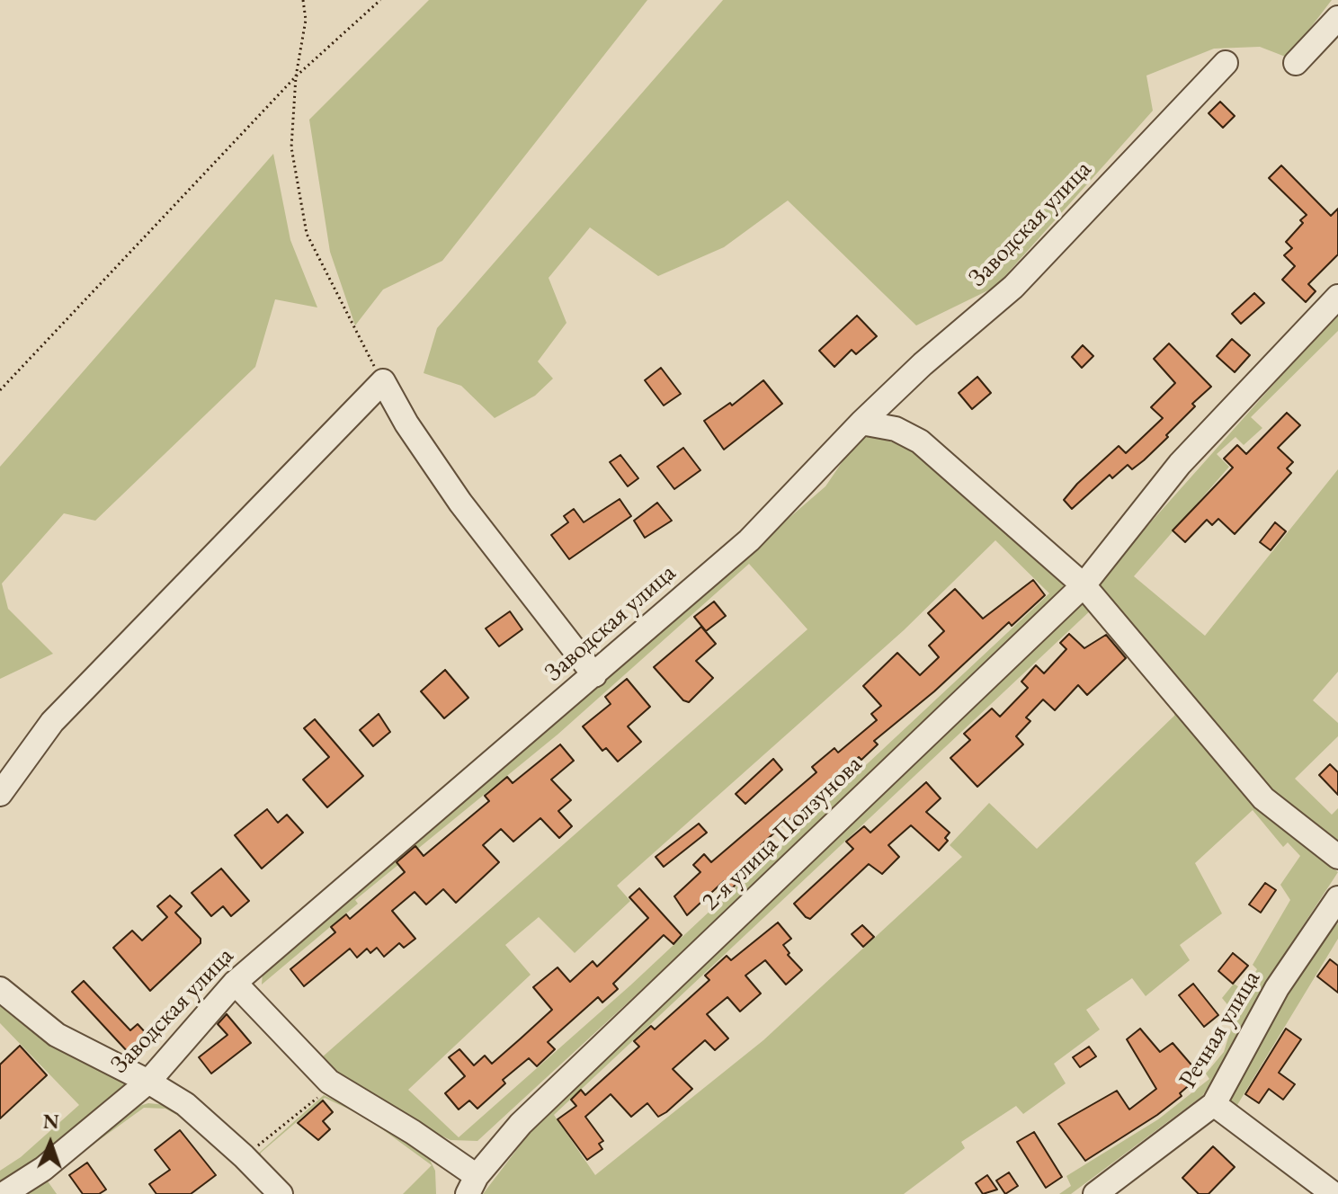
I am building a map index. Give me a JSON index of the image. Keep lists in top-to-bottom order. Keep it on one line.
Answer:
{"streets":{"street":["Заводская улица","2-я улица Ползунова","Речная улица"]},"north":"top"}
